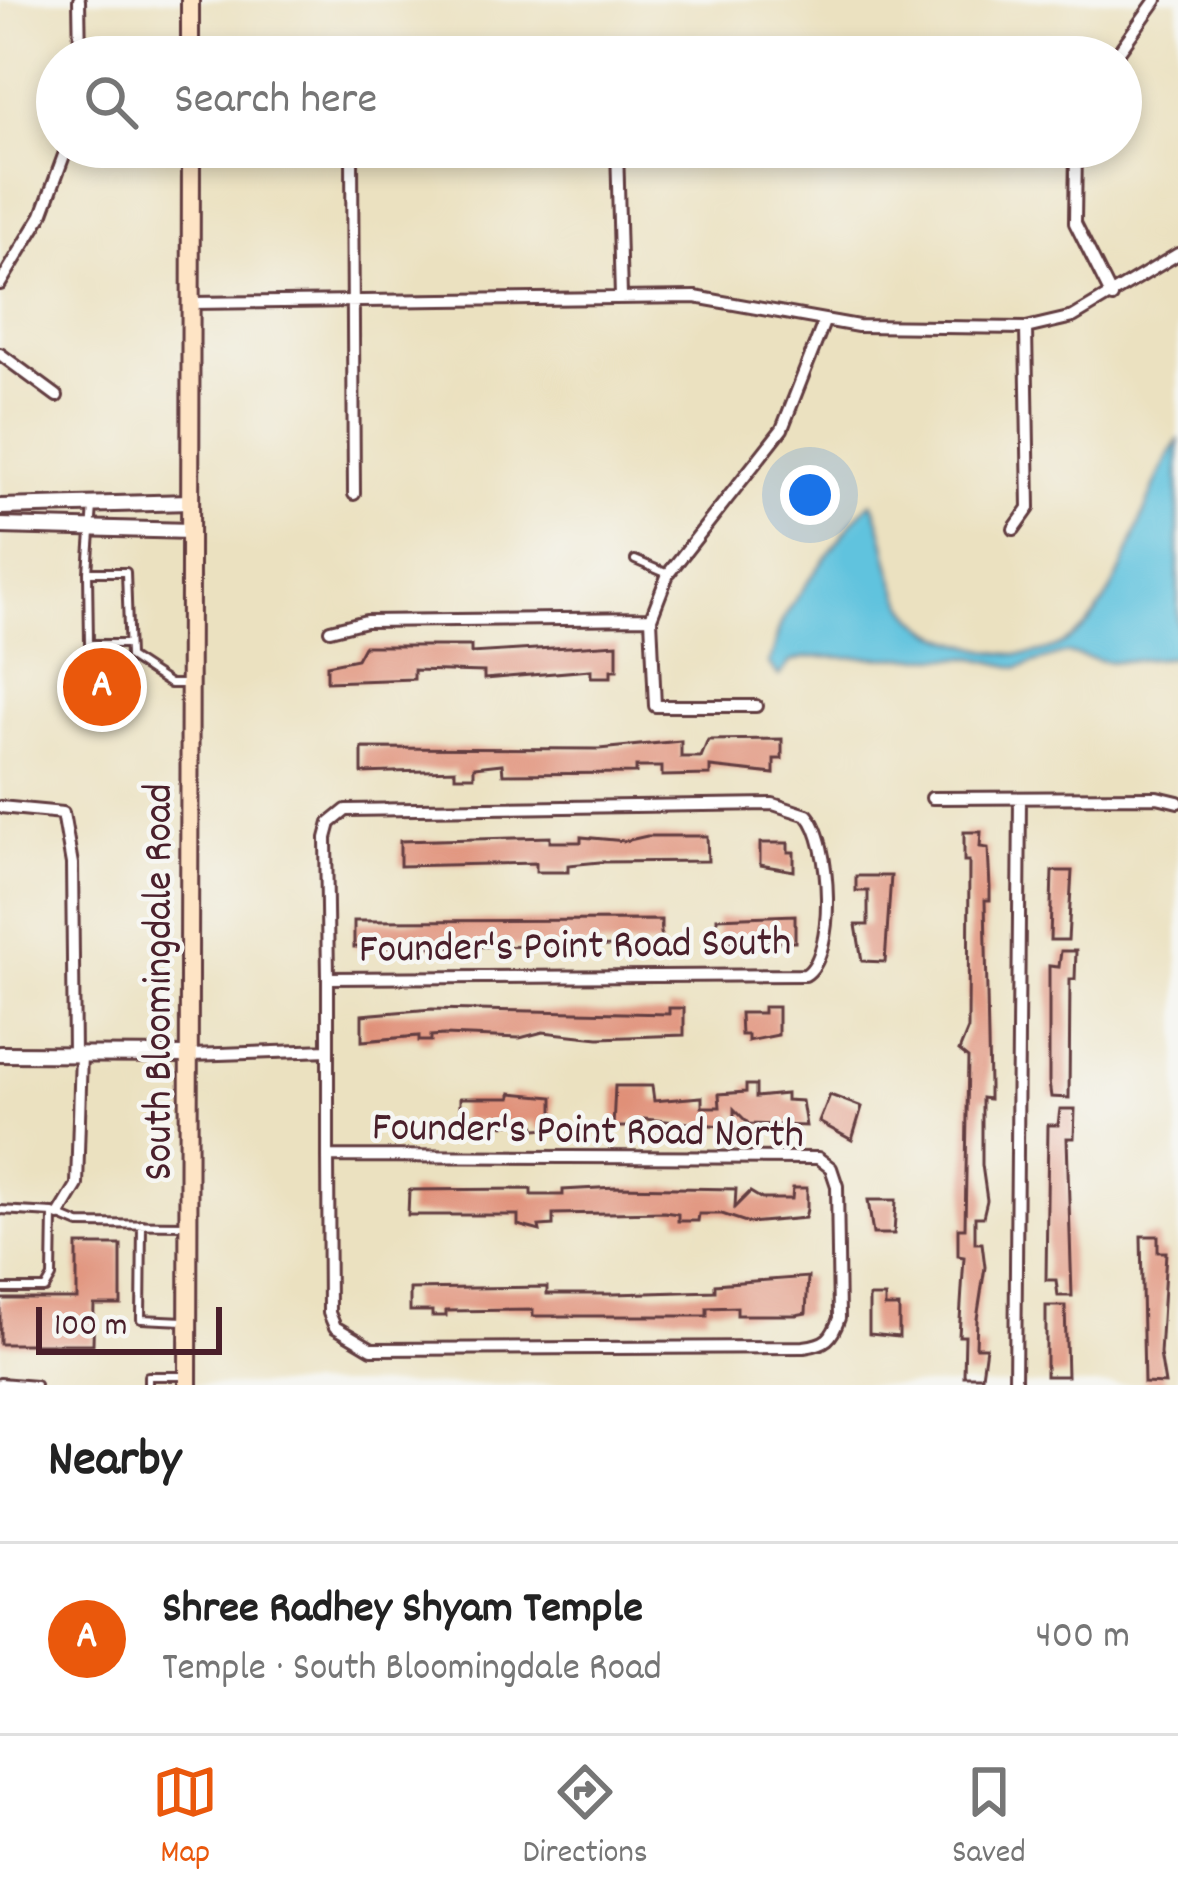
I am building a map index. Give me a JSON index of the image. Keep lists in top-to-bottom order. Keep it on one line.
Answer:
{"streets":{"main road":["South Bloomingdale Road"],"street":["Founder's Point Road South","Founder's Point Road North"]},"scale_bar":"100 m","page":{"search":"Search here","pins":"A","scale":"100 m","heading":"Nearby","list":[{"mark":"A","name":"Shree Radhey Shyam Temple","note":"Temple · South Bloomingdale Road","value":"400 m"}],"nav":["Map","Directions","Saved"]}}
